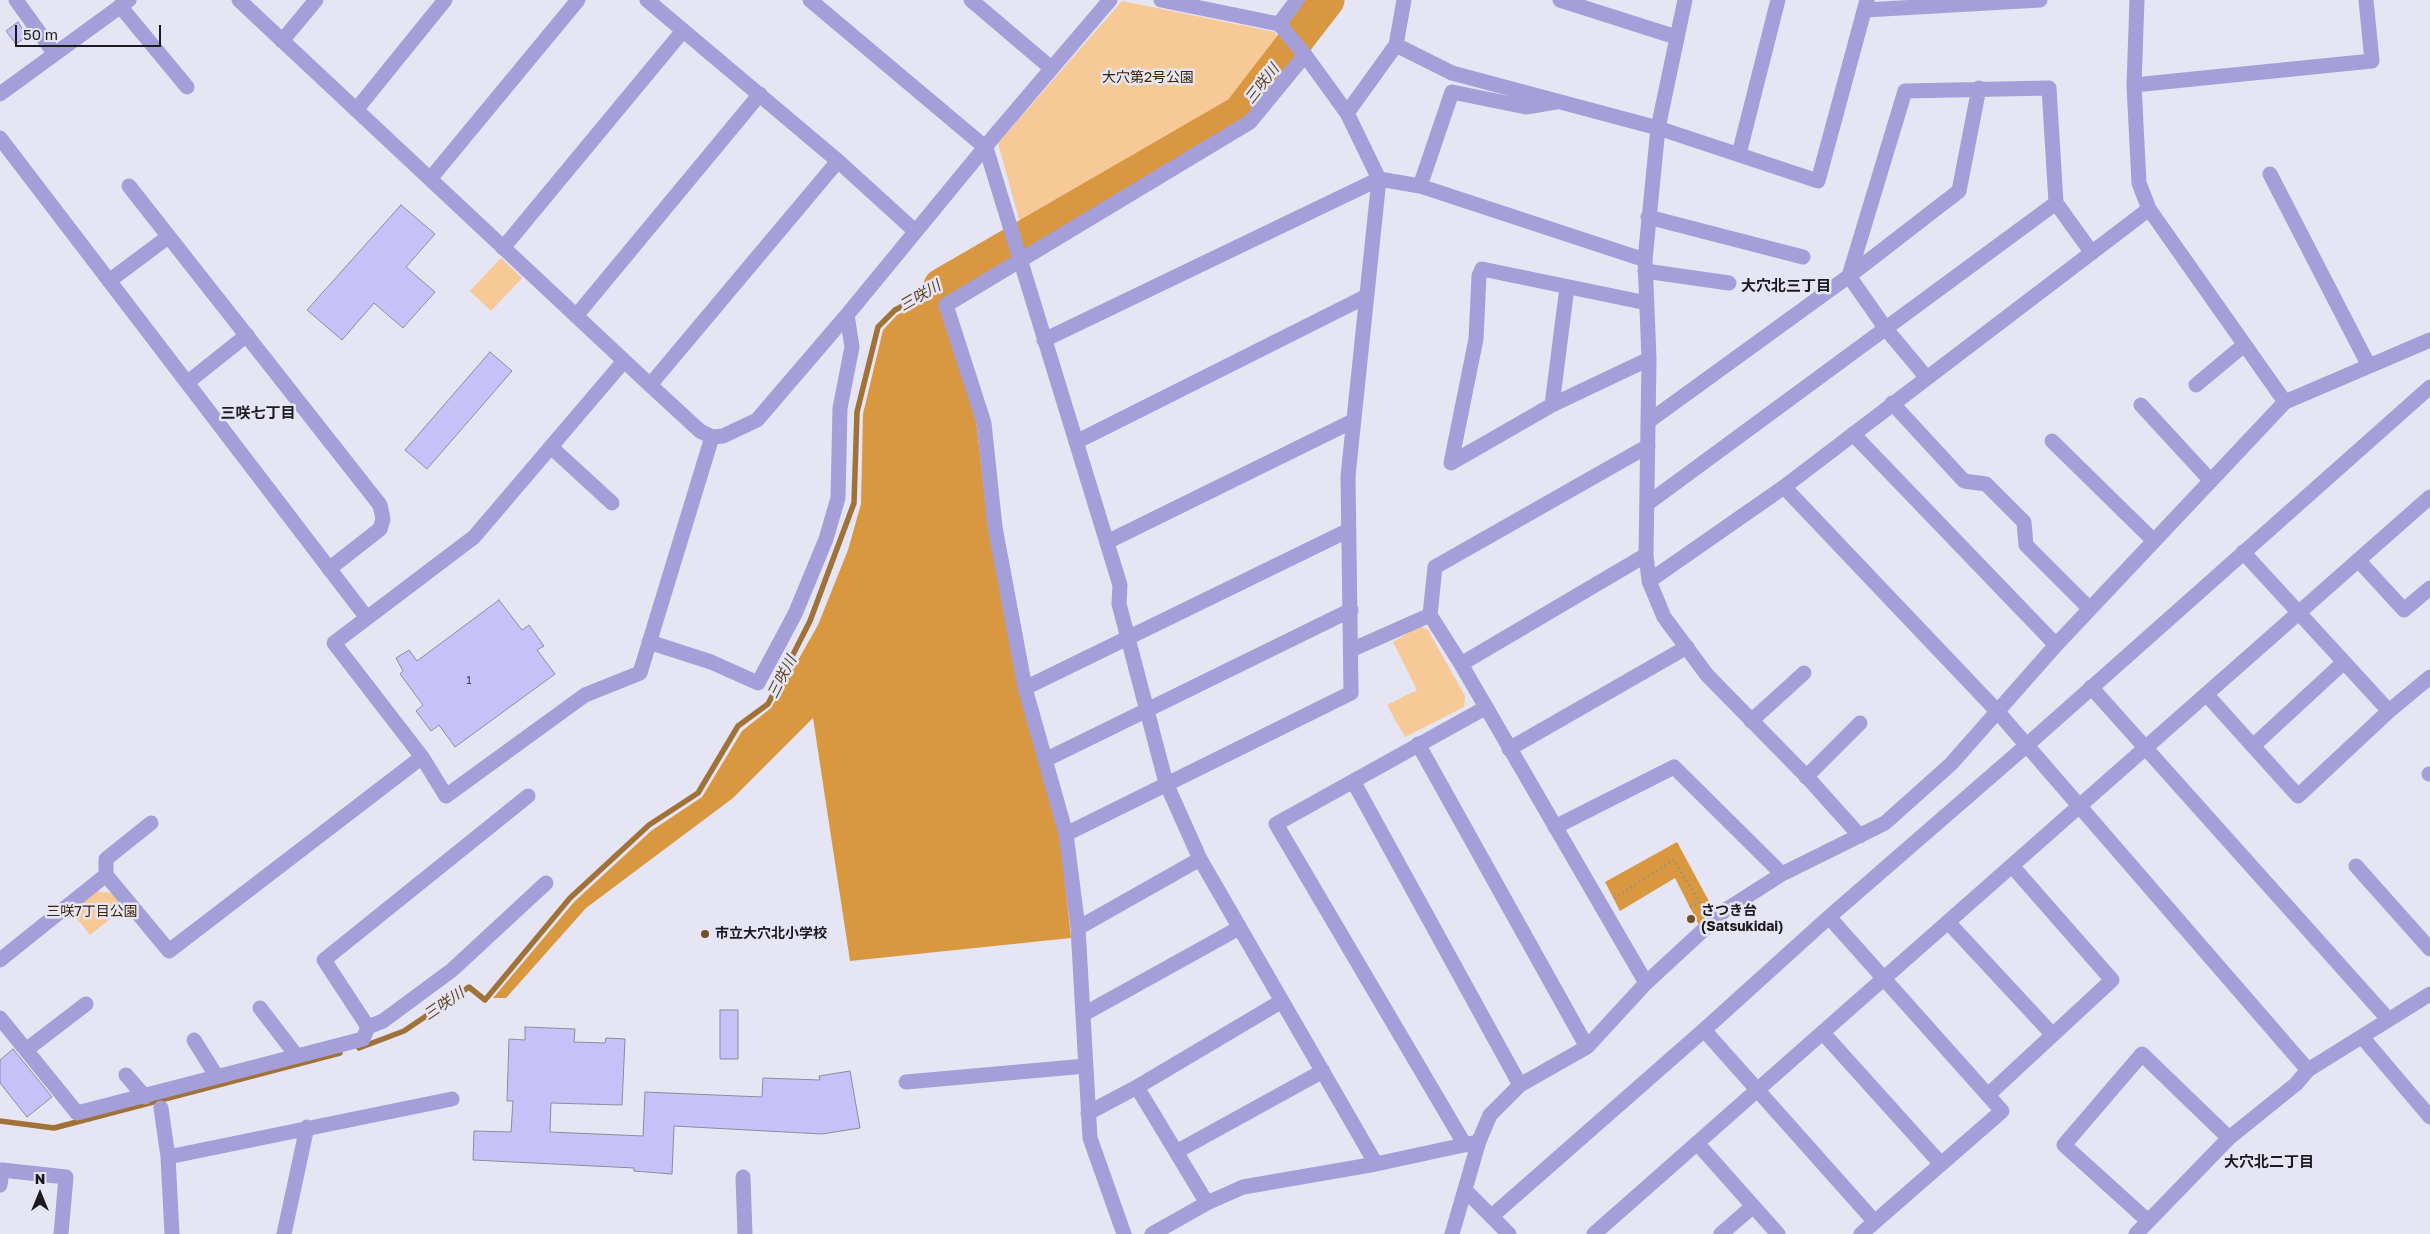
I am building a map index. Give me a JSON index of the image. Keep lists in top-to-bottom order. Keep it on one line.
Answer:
{"districts":["大穴北三丁目","三咲七丁目","大穴北二丁目"],"water":["三咲川"],"parks":["大穴第2号公園","三咲7丁目公園"],"places":["さつき台 (Satsukidai)","市立大穴北小学校"],"house_numbers":["1"],"scale_bar":"50 m","north":"top"}
